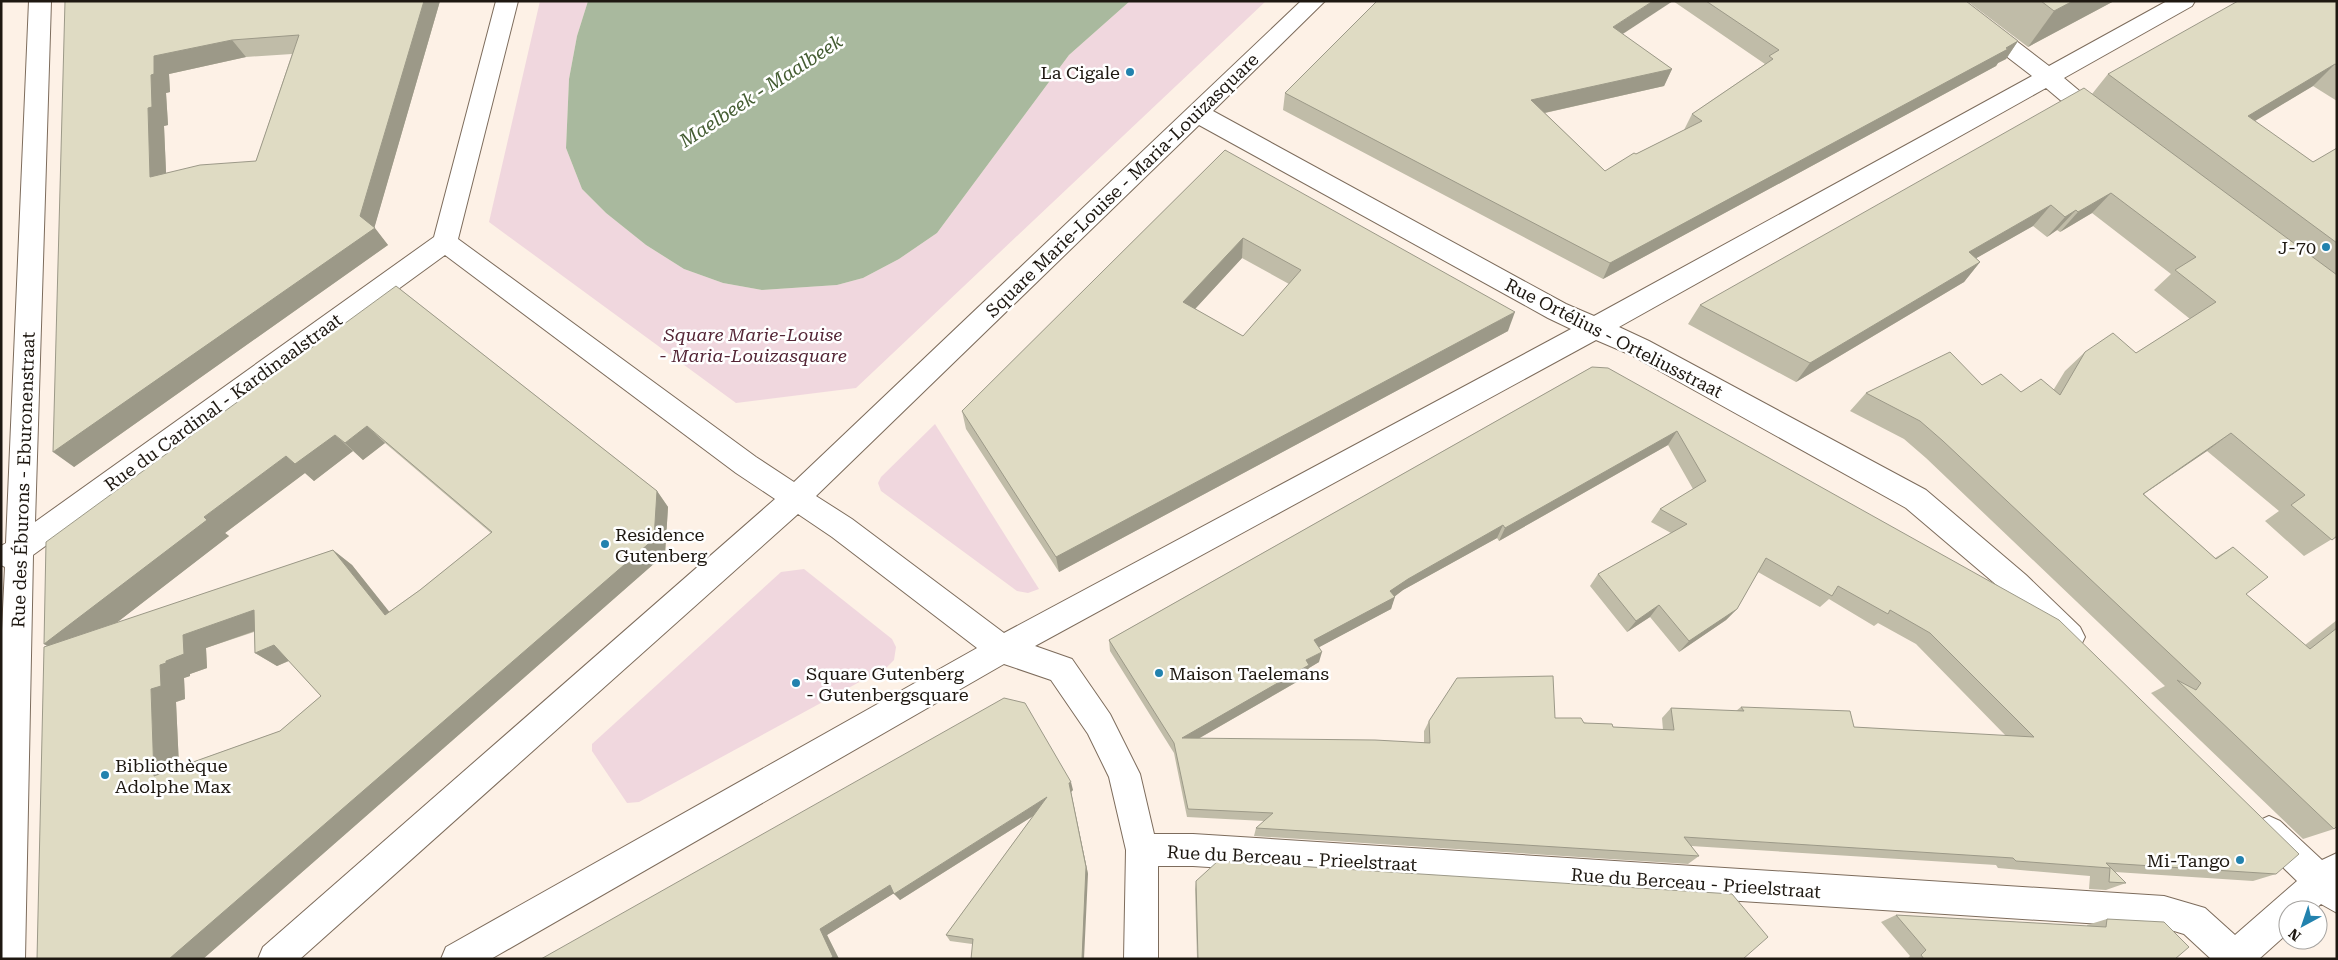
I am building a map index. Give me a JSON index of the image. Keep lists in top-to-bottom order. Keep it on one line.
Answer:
{"streets":{"street":["Square Marie-Louise - Maria-Louizasquare","Rue Ortélius - Orteliusstraat","Rue du Cardinal - Kardinaalstraat","Rue des Éburons - Eburonenstraat","Rue du Berceau - Prieelstraat"]},"crossings":[["Square Marie-Louise - Maria-Louizasquare","Rue Ortélius - Orteliusstraat"],["Rue du Cardinal - Kardinaalstraat","Rue des Éburons - Eburonenstraat"]],"water":["Maelbeek - Maalbeek"],"parks":["Square Marie-Louise - Maria-Louizasquare"],"places":["La Cigale","J-70","Residence Gutenberg","Maison Taelemans","Square Gutenberg - Gutenbergsquare","Bibliothèque Adolphe Max","Mi-Tango"],"north":"bottom left"}
